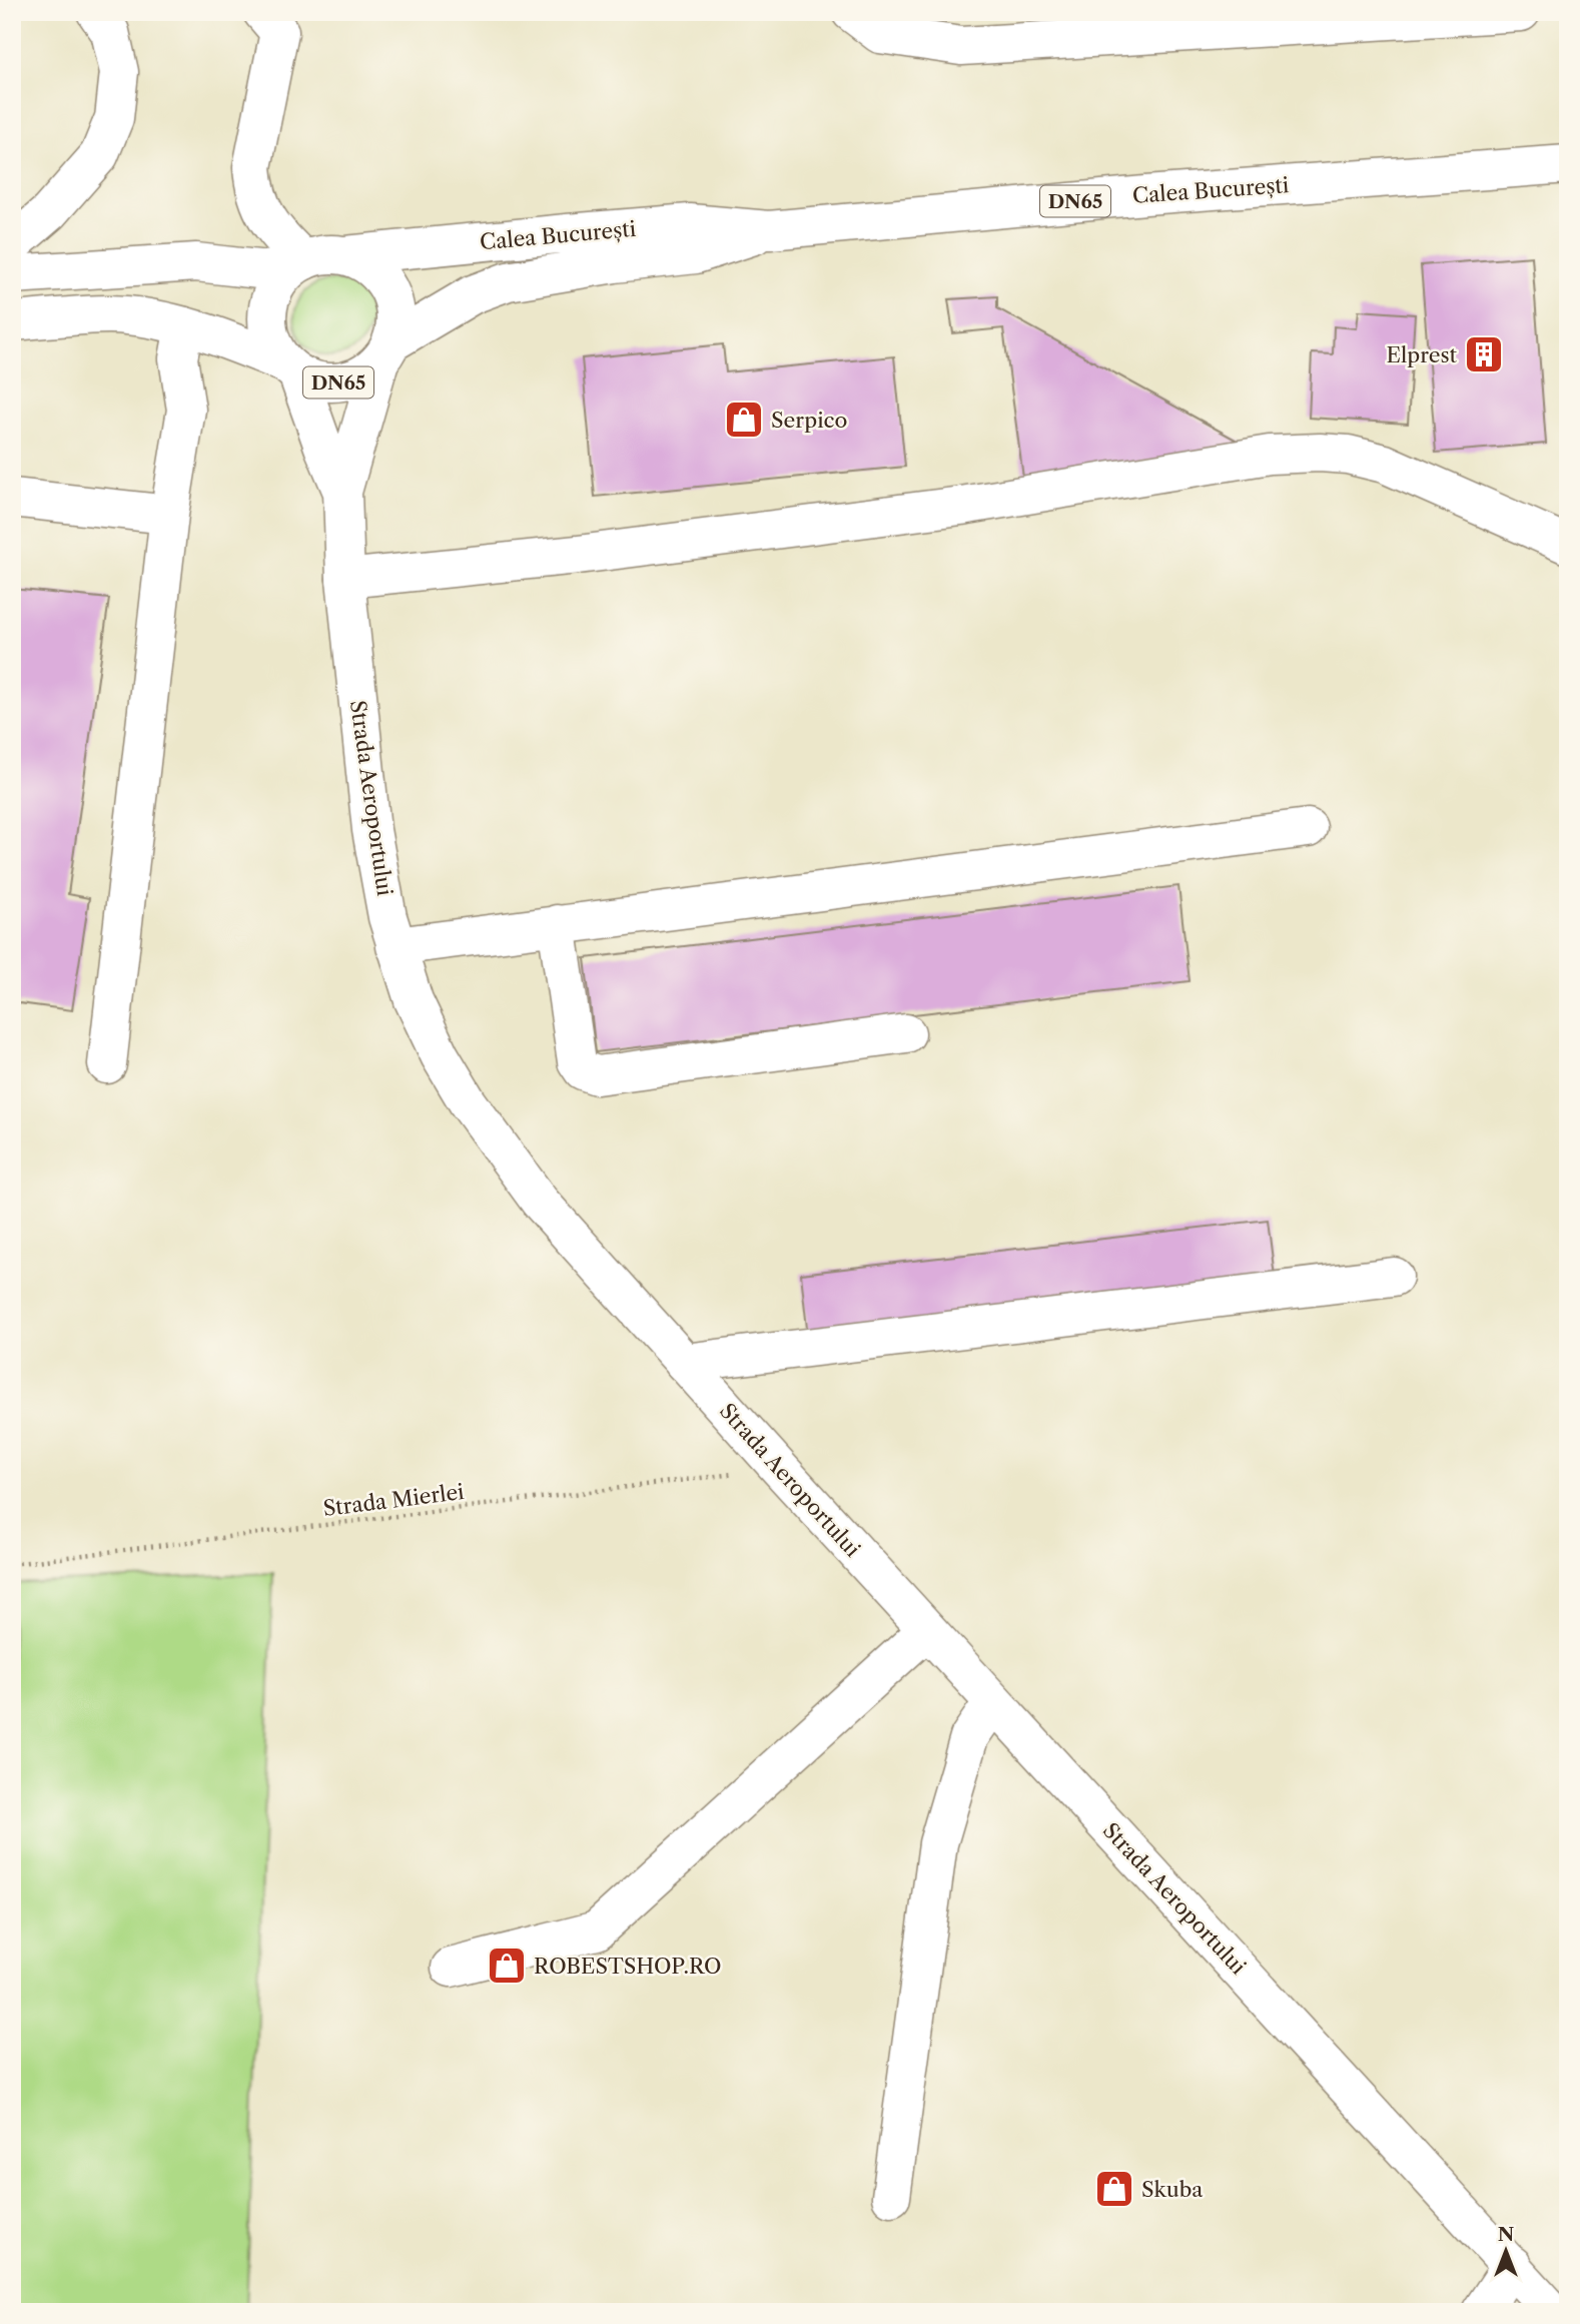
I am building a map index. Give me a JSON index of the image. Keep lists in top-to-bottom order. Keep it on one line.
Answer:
{"streets":{"main road":["Calea București","DN65","Strada Aeroportului"],"path":["Strada Mierlei"]},"crossings":[["Calea București","DN65"],["Calea București","Strada Aeroportului"],["DN65","Strada Aeroportului"],["Strada Aeroportului","Strada Mierlei"]],"places":{"building":["Elprest"],"shop":["Serpico","ROBESTSHOP.RO","Skuba"]},"north":"top"}
